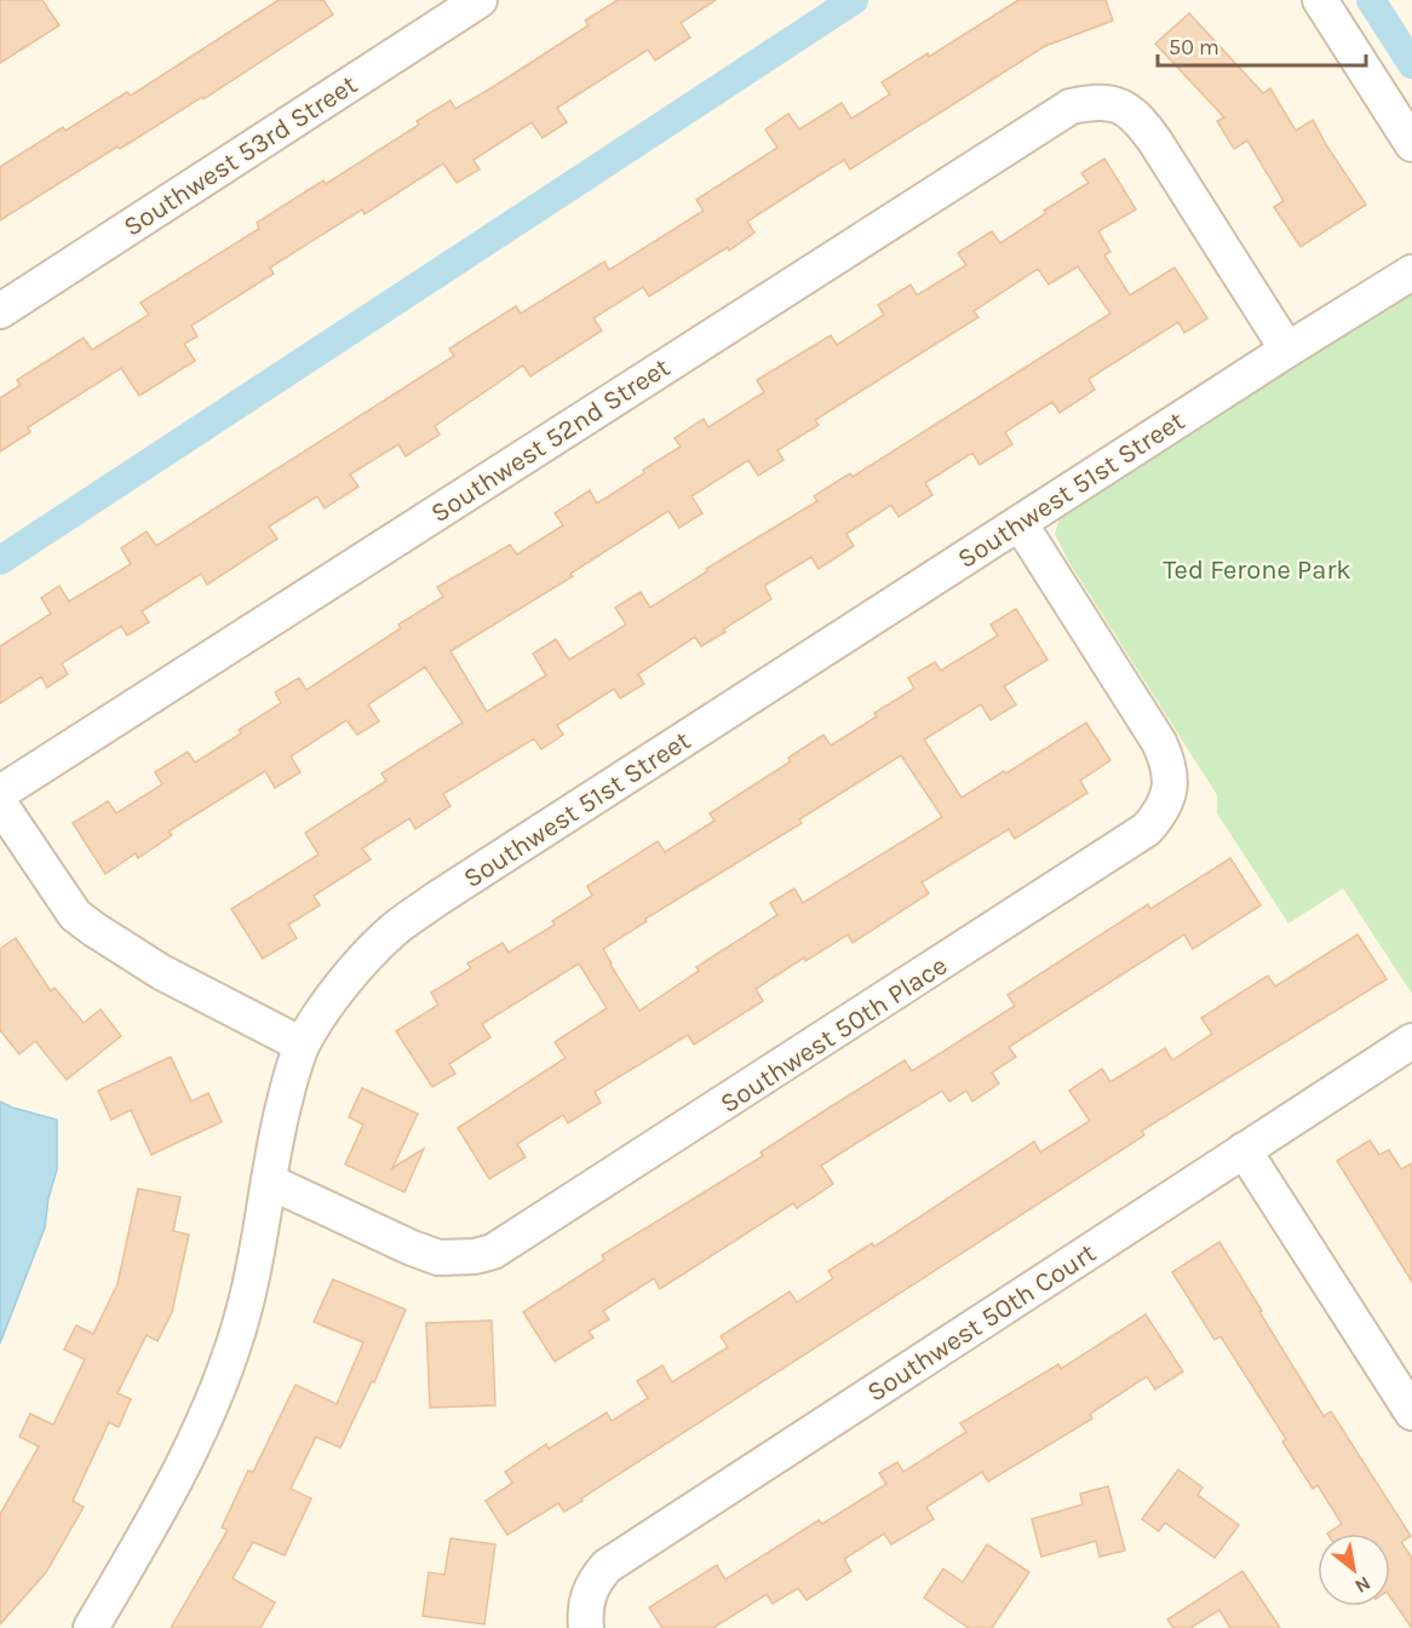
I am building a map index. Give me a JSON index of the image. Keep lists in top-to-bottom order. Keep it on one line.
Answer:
{"streets":{"street":["Southwest 53rd Street","Southwest 52nd Street","Southwest 51st Street","Southwest 50th Place","Southwest 50th Court"]},"crossings":[["Southwest 52nd Street","Southwest 51st Street"],["Southwest 51st Street","Southwest 50th Place"]],"parks":["Ted Ferone Park"],"scale_bar":"50 m","north":"bottom right"}
